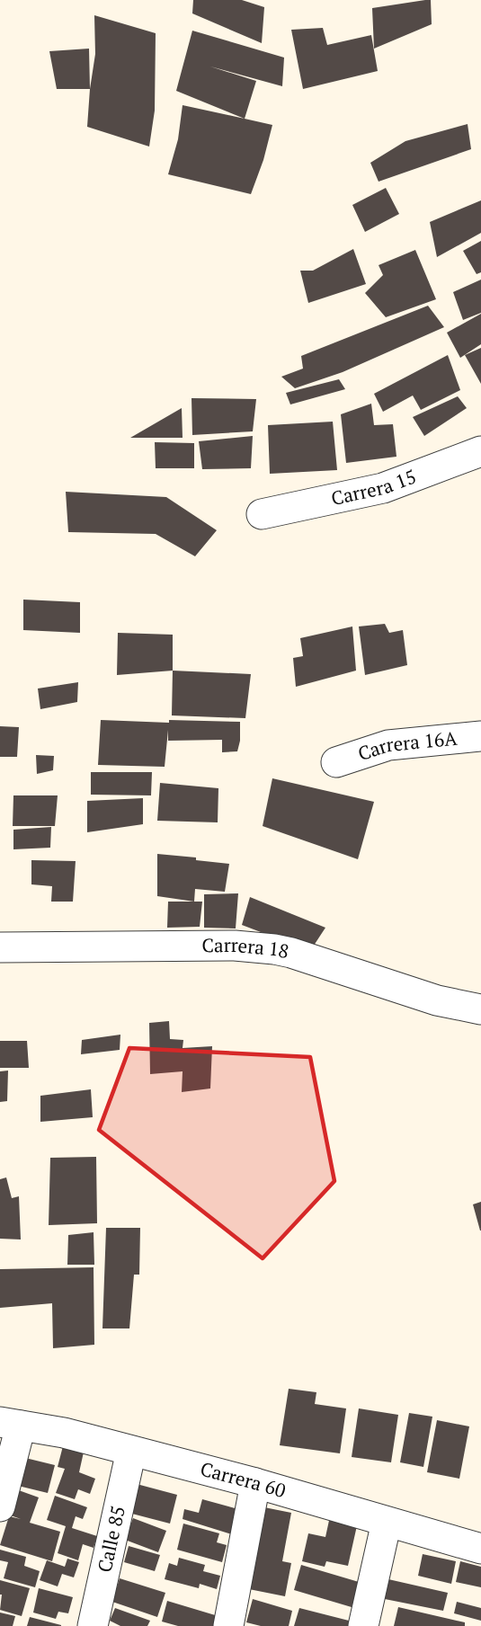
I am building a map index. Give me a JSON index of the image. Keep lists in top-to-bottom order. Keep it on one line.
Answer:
{"streets":{"street":["Carrera 15","Carrera 16A","Carrera 18","Carrera 60","Calle 85"]},"crossings":[["Carrera 60","Calle 85"]]}
